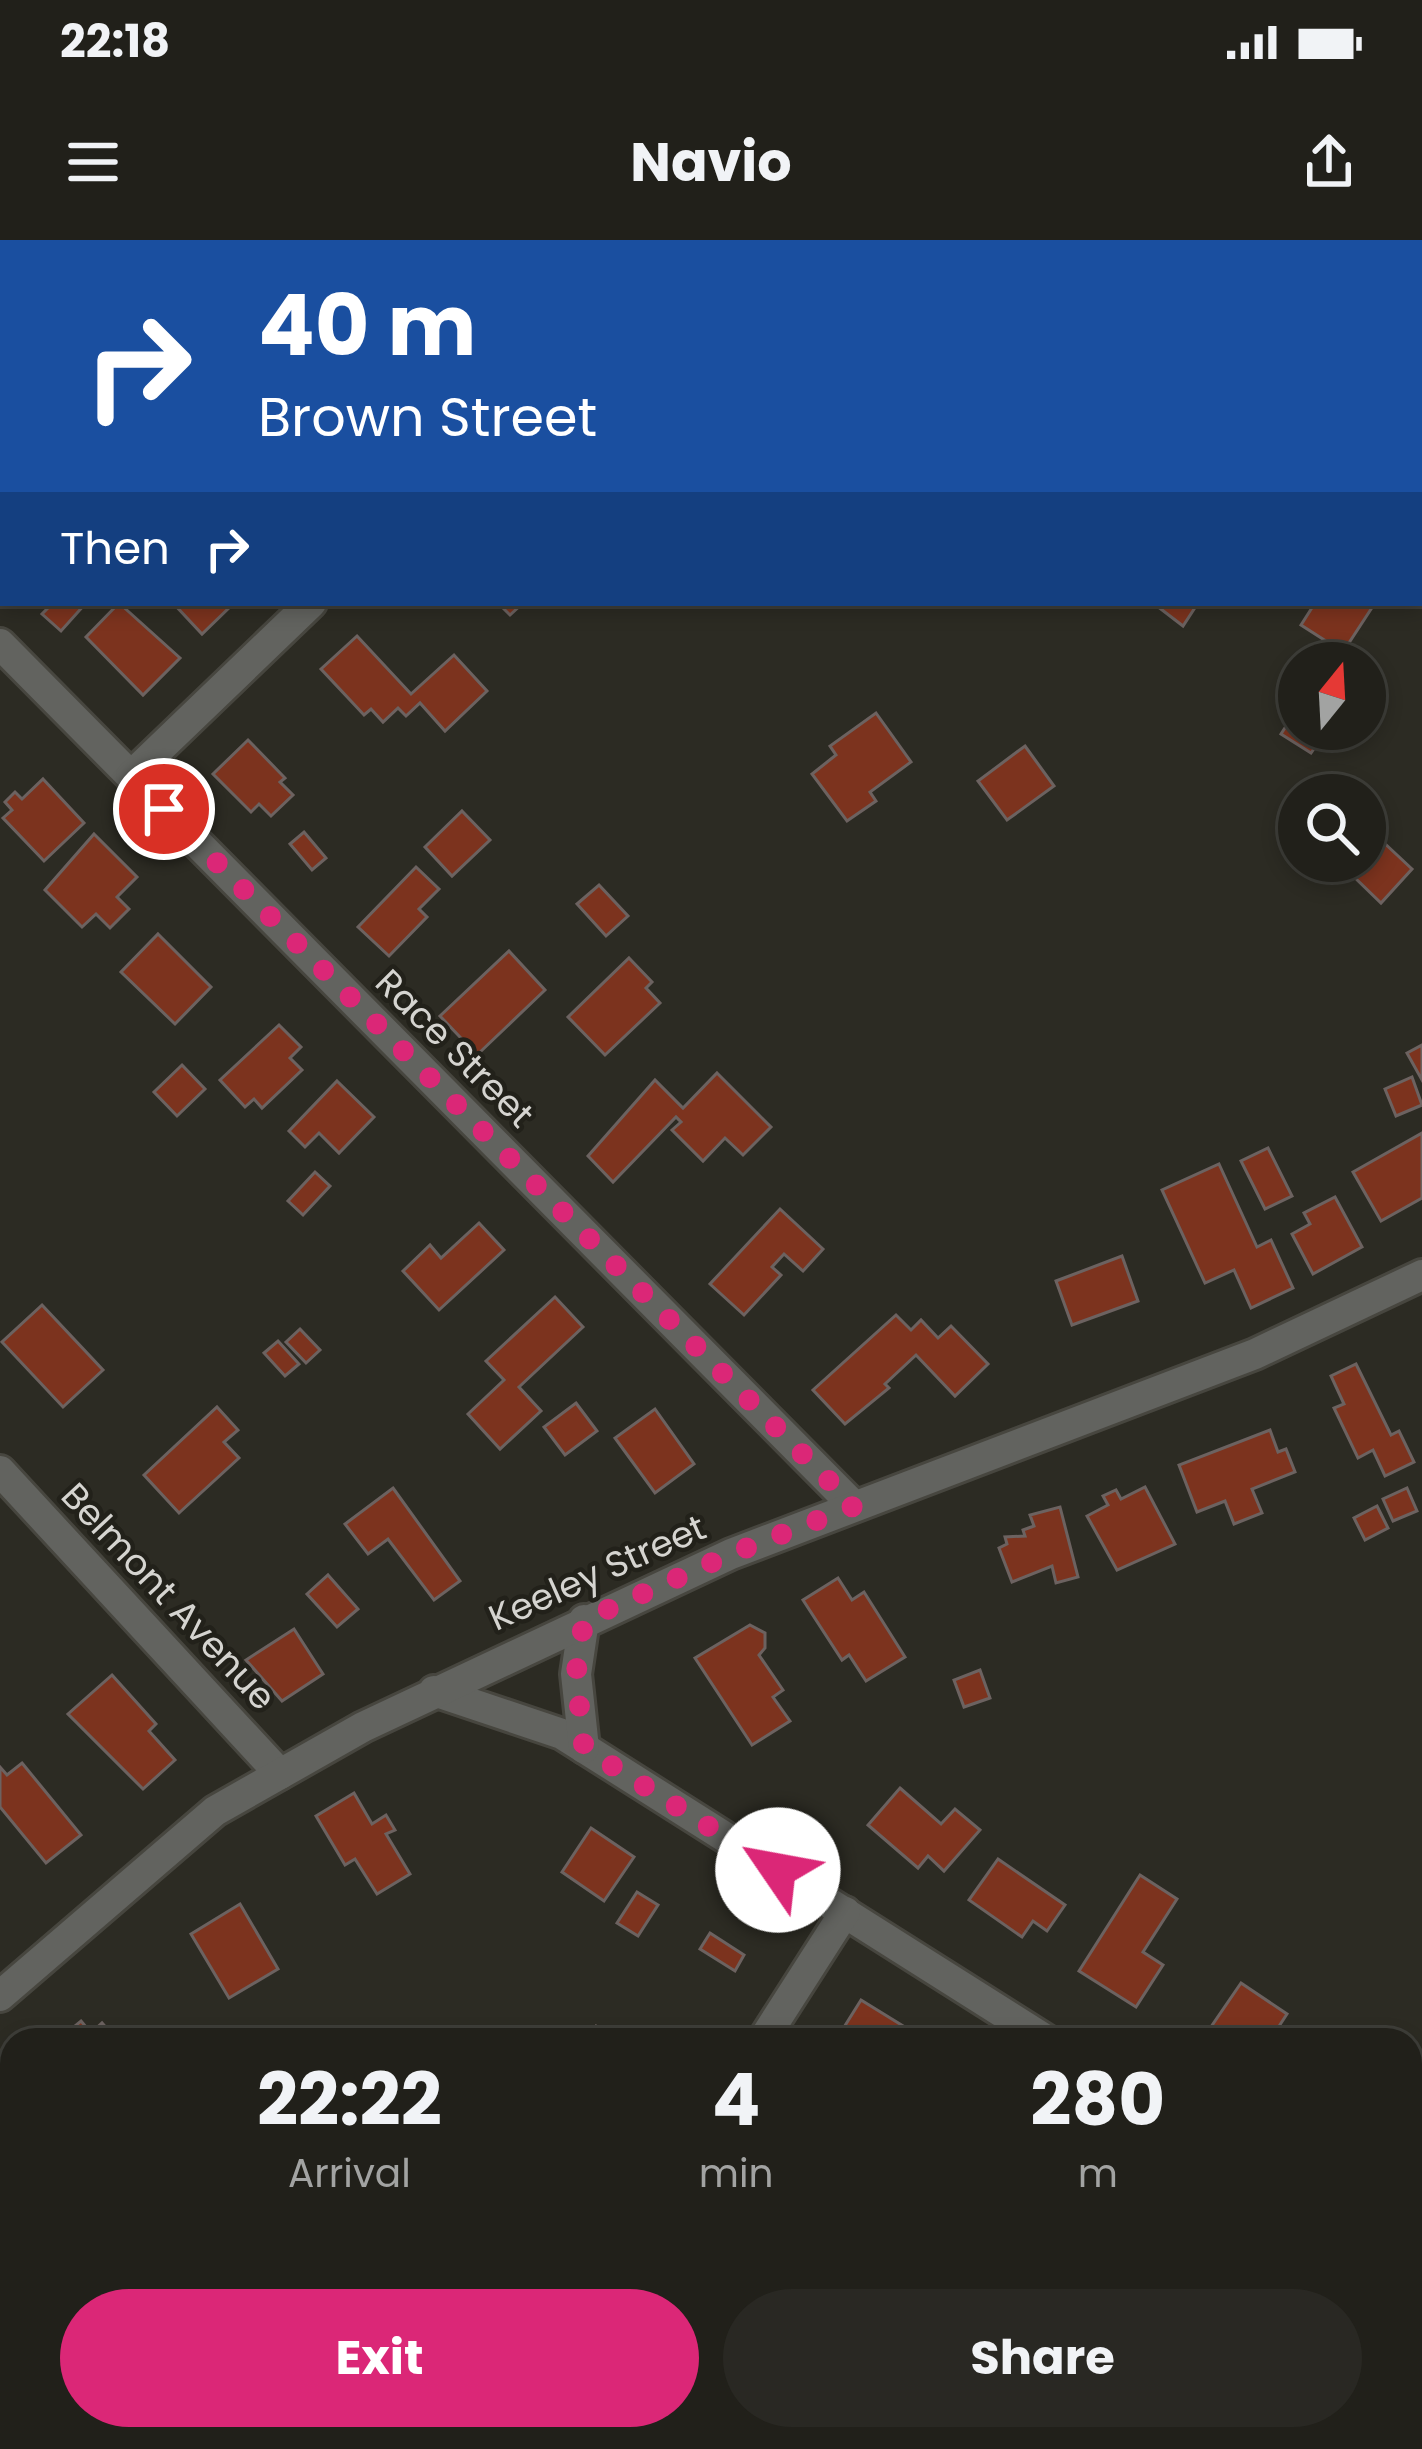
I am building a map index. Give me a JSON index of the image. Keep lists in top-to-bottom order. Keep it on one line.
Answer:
{"streets":{"street":["Race Street","Keeley Street","Belmont Avenue"]},"crossings":[["Race Street","Keeley Street"],["Keeley Street","Belmont Avenue"]],"north":"top","page":{"status":"22:18","header":"Navio","turn":["40 m","Brown Street"],"then":"Then","eta":["22:22","Arrival","4","min","280","m"],"buttons":["Exit","Share"]}}
